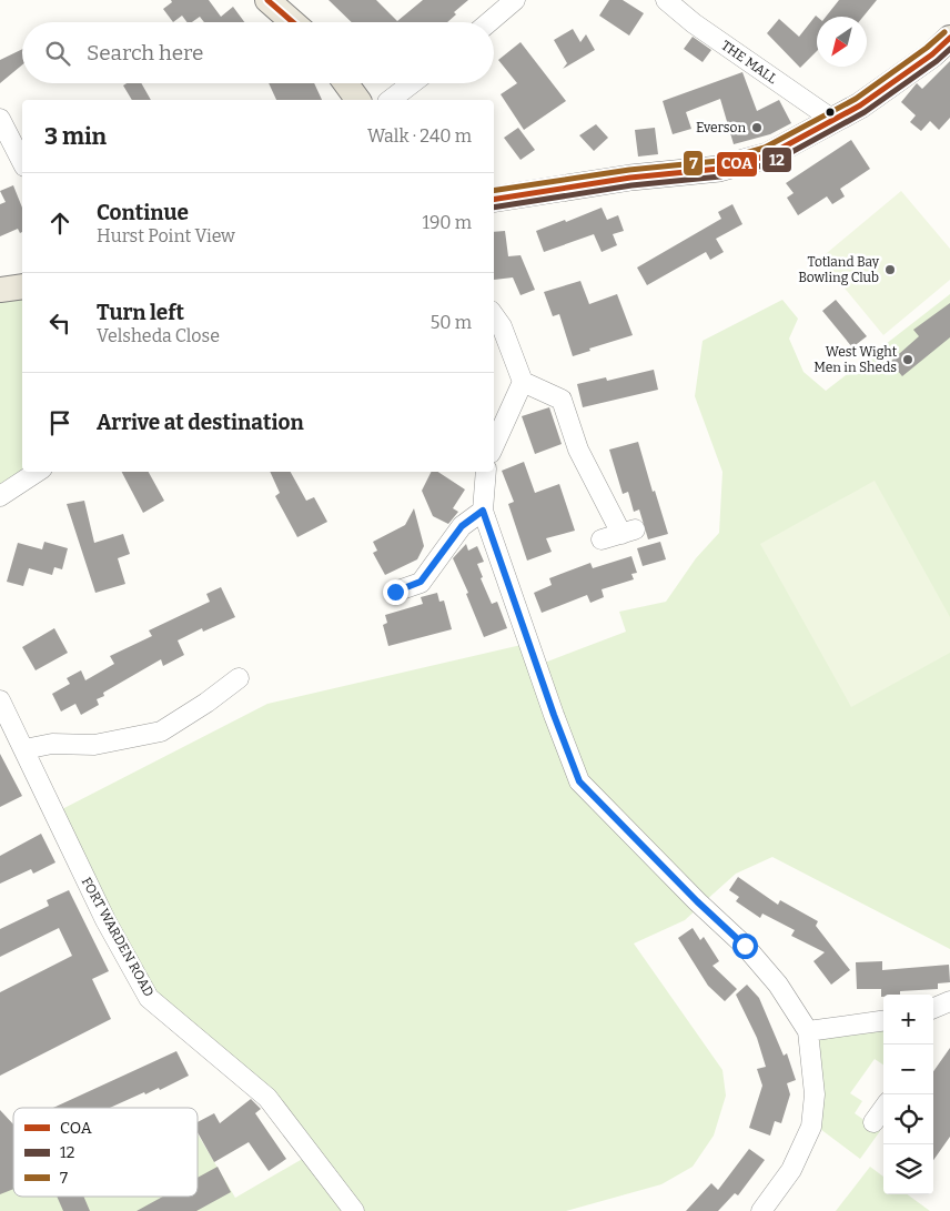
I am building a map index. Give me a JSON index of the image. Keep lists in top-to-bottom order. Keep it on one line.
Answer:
{"streets":{"street":["THE MALL","FORT WARDEN ROAD"]},"places":["Everson","Totland Bay Bowling Club","West Wight Men in Sheds"],"lines":["transit line COA","transit line 7","transit line 12"],"legend":["COA","12","7"],"north":"bottom left","page":{"search":"Search here","heading":["3 min","Walk · 240 m"],"list":[["Continue","Hurst Point View","190 m"],["Turn left","Velsheda Close","50 m"],"Arrive at destination"],"map_buttons":["+","−"]}}
